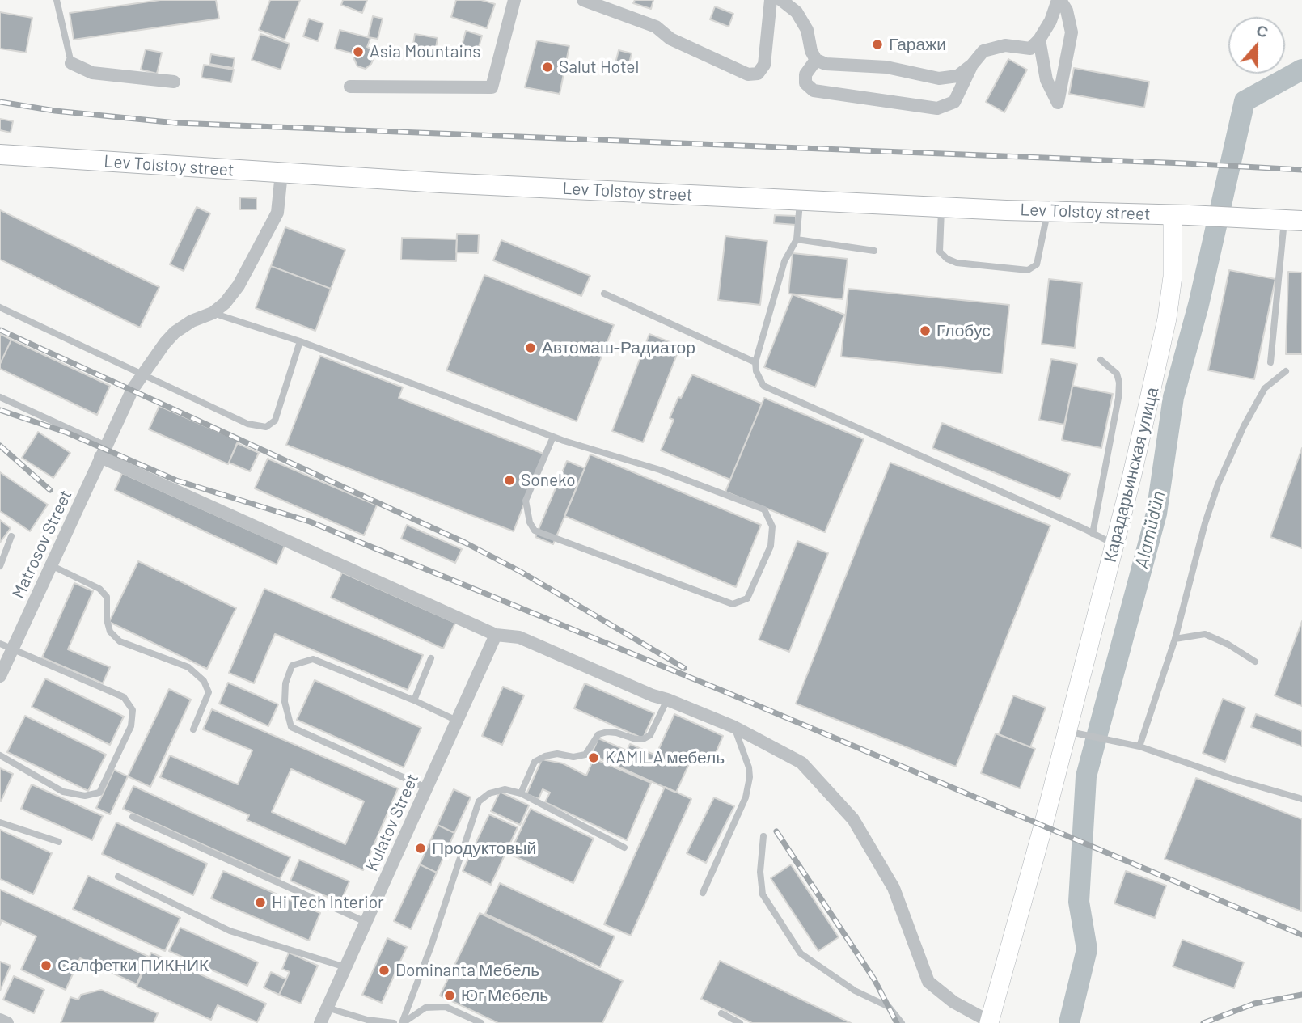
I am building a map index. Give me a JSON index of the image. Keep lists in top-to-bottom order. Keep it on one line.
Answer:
{"streets":{"main road":["Lev Tolstoy street"],"street":["Карадарьинская улица","Matrosov Street","Kulatov Street"]},"crossings":[["Lev Tolstoy street","Карадарьинская улица"]],"water":["Alamüdün"],"places":["Гаражи","Asia Mountains","Salut Hotel","Глобус","Автомаш-Радиатор","Soneko","KAMILA мебель","Продуктовый","Hi Tech Interior","Салфетки ПИКНИК","Dominanta Мебель","Юг Мебель"],"north":"top"}
